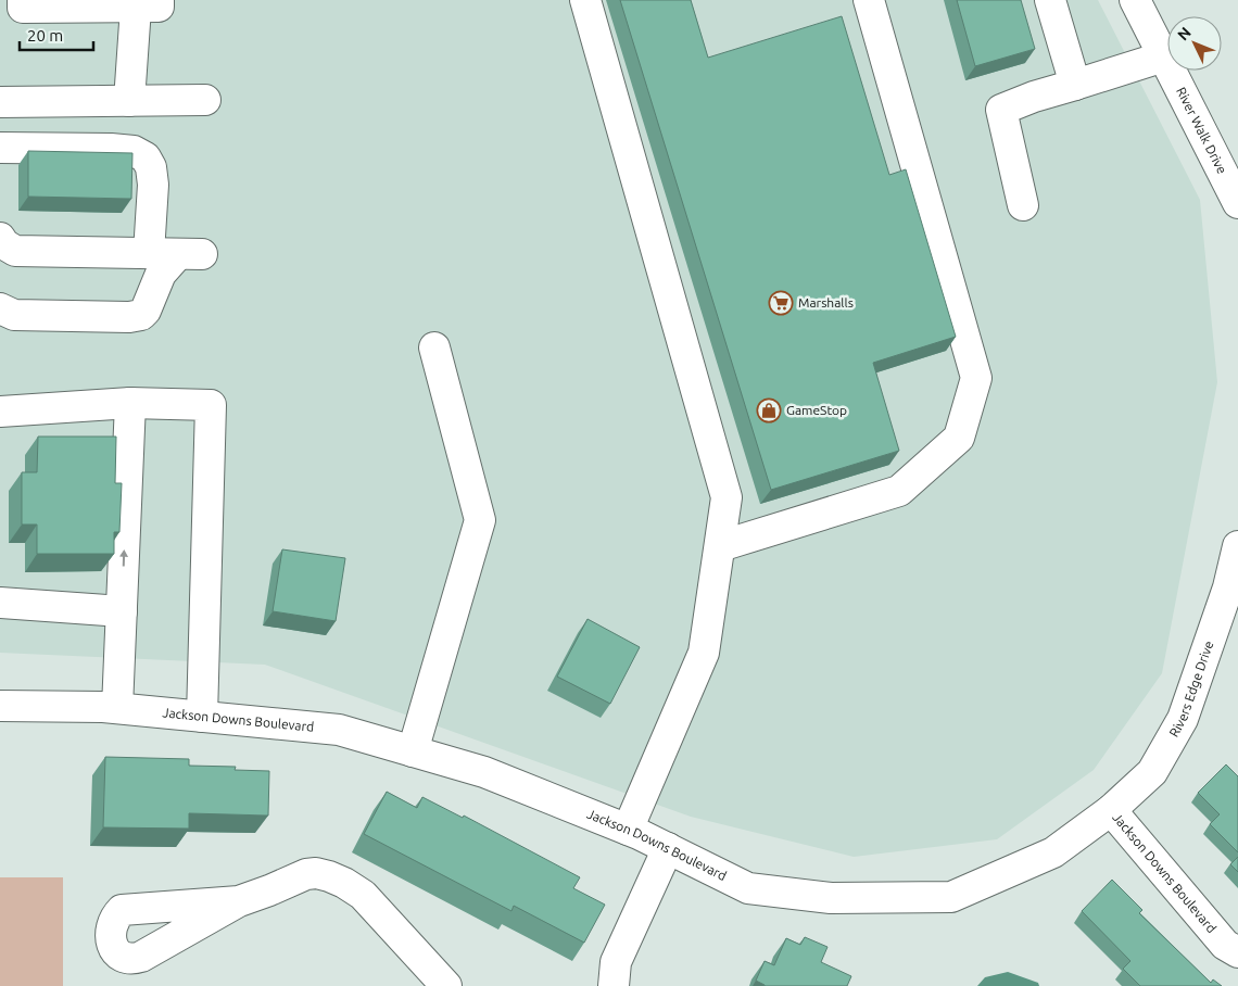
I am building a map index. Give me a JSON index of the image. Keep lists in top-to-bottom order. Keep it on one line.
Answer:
{"streets":{"street":["River Walk Drive","Rivers Edge Drive","Jackson Downs Boulevard"]},"crossings":[["Rivers Edge Drive","Jackson Downs Boulevard"]],"places":{"supermarket":["Marshalls"],"shop":["GameStop"]},"scale_bar":"20 m","north":"top left"}
